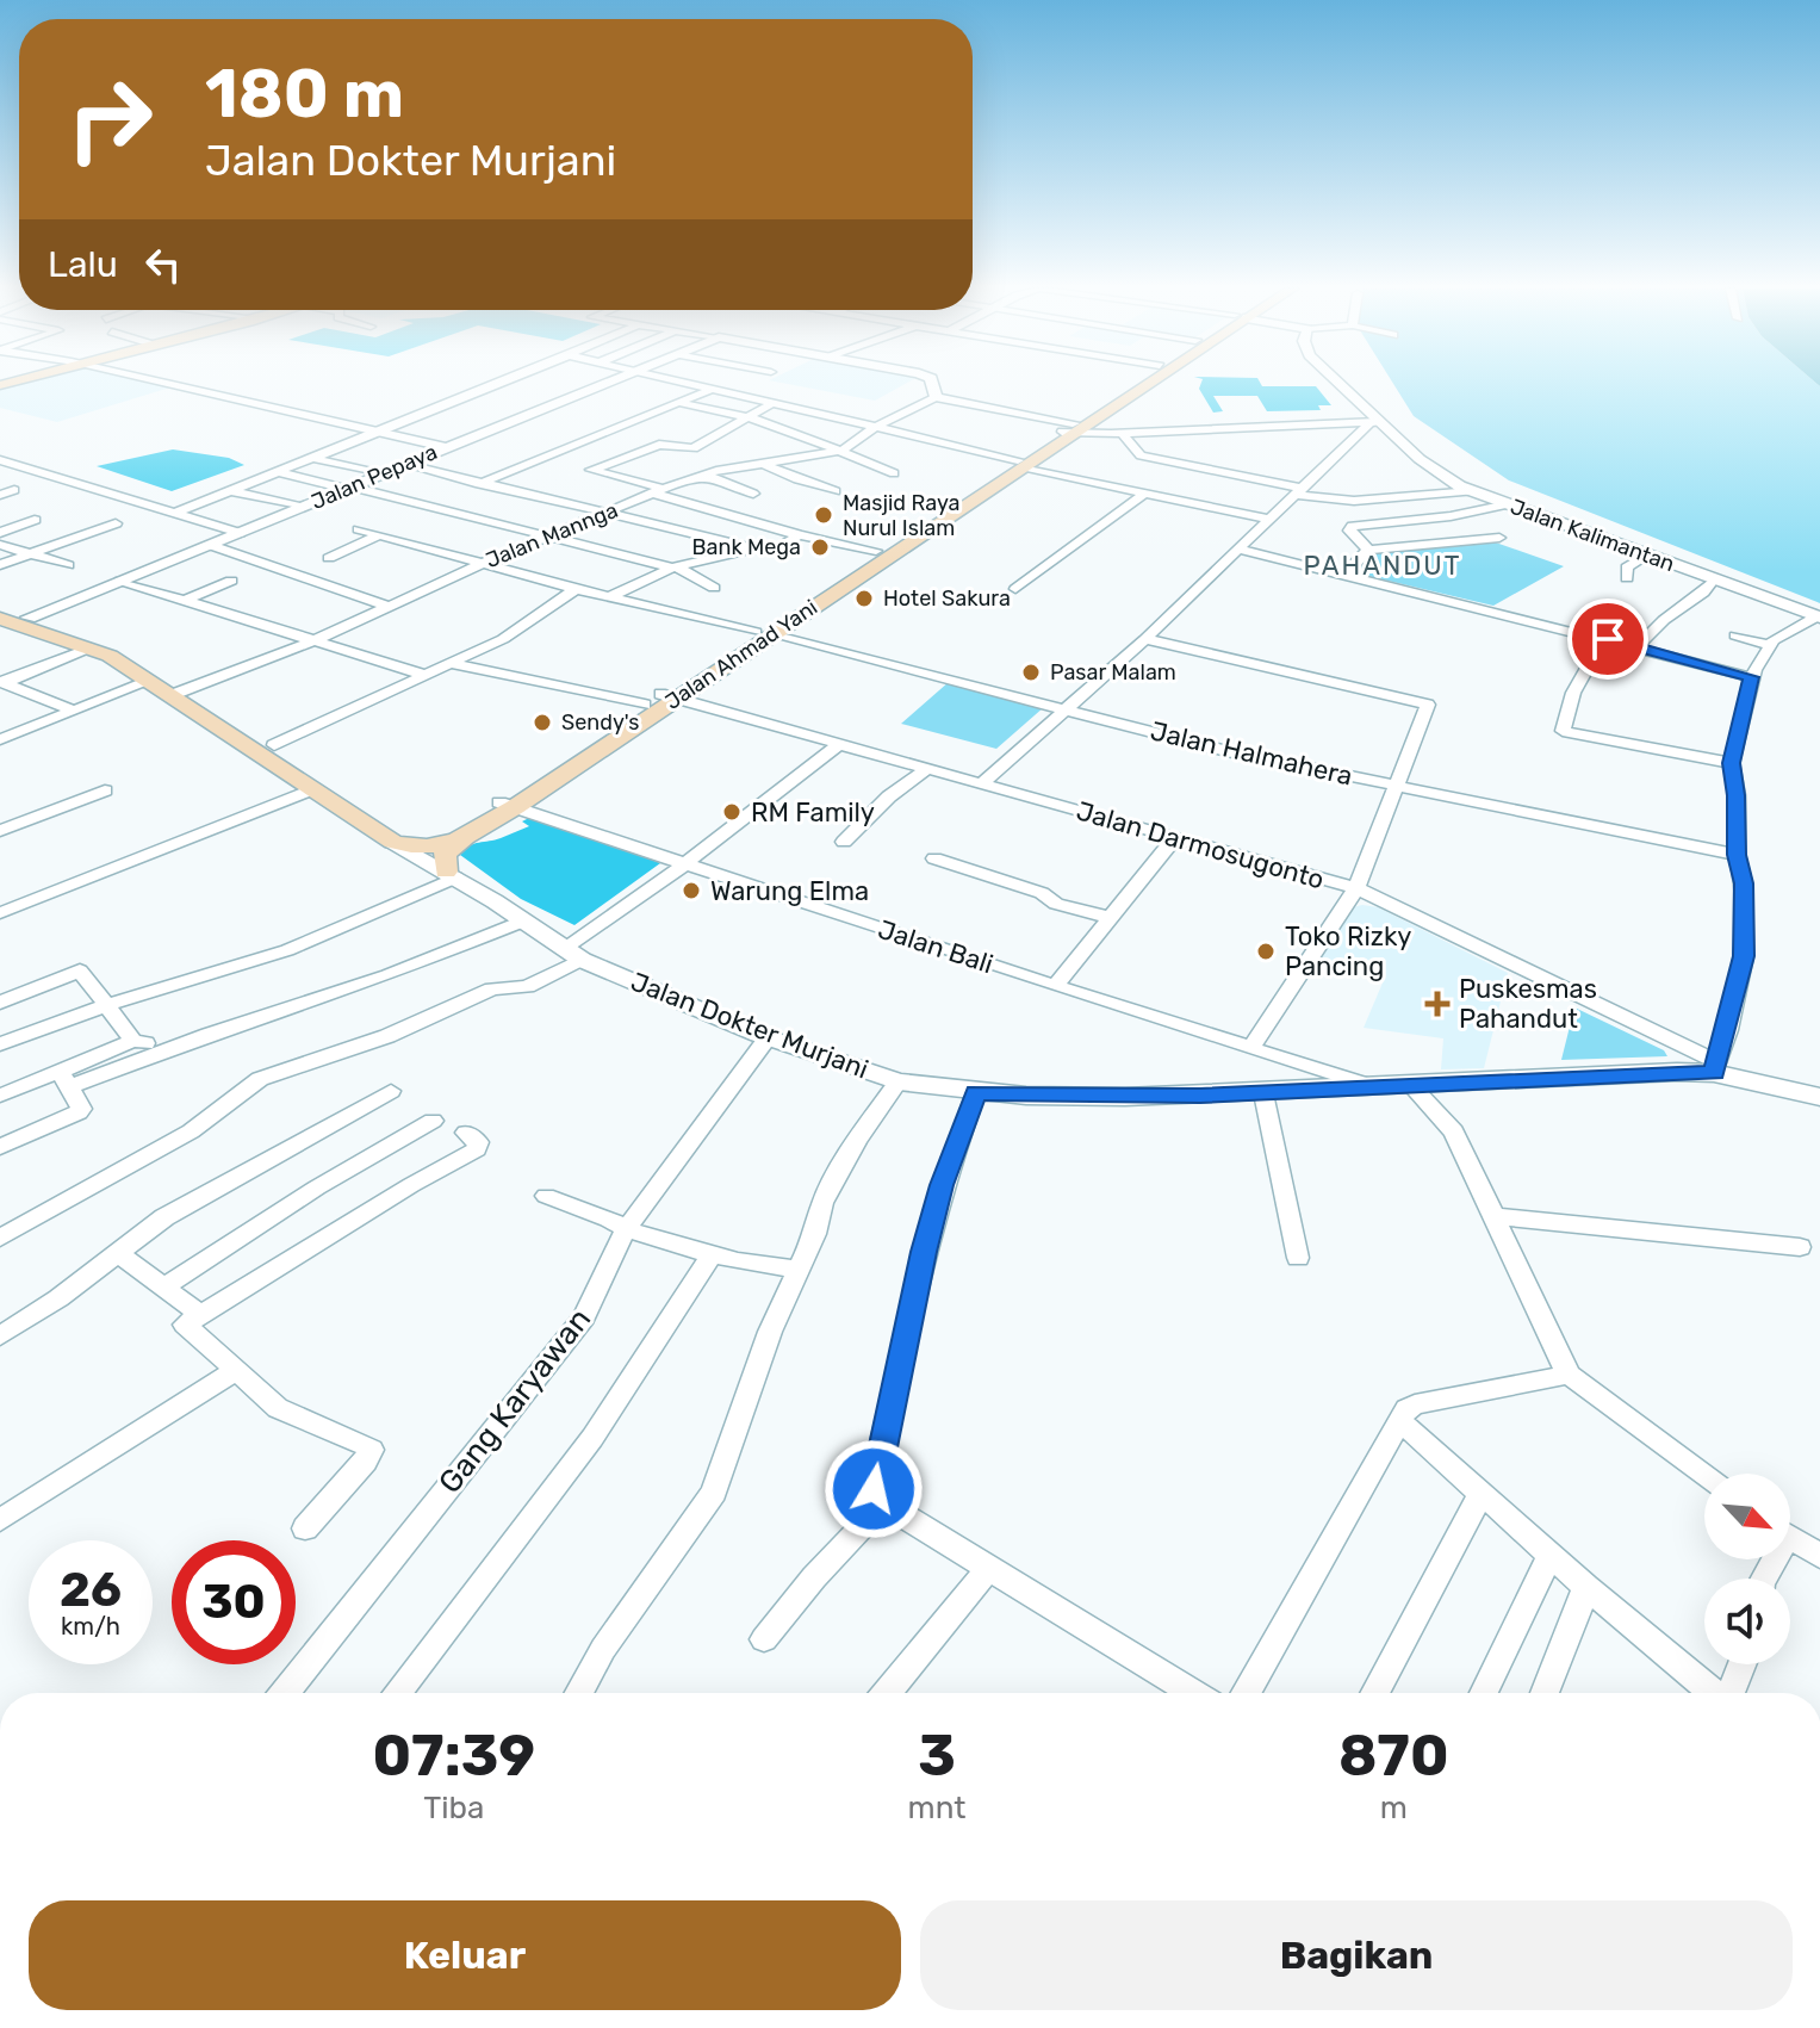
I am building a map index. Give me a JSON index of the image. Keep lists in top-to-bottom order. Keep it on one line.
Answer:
{"streets":{"main road":["Jalan Ahmad Yani","Jalan Dokter Murjani"],"street":["Jalan Pepaya","Jalan Mannga","Jalan Kalimantan","Jalan Halmahera","Jalan Darmosugonto","Jalan Bali","Gang Karyawan"]},"crossings":[["Jalan Pepaya","Jalan Dokter Murjani"],["Jalan Mannga","Jalan Halmahera"],["Jalan Mannga","Jalan Dokter Murjani"],["Jalan Ahmad Yani","Jalan Halmahera"],["Jalan Ahmad Yani","Jalan Darmosugonto"],["Jalan Ahmad Yani","Jalan Bali"],["Jalan Ahmad Yani","Jalan Dokter Murjani"],["Jalan Darmosugonto","Jalan Dokter Murjani"],["Jalan Bali","Jalan Dokter Murjani"],["Jalan Dokter Murjani","Gang Karyawan"]],"districts":["PAHANDUT"],"places":{"other":["Masjid Raya Nurul Islam","Bank Mega","Hotel Sakura","Pasar Malam","Sendy's","RM Family","Warung Elma","Toko Rizky Pancing"],"health":["Puskesmas Pahandut"]},"north":"bottom right","page":{"turn":["180 m","Jalan Dokter Murjani"],"then":"Lalu","speed":"26 km/h","limit":"30","eta":["07:39","Tiba","3","mnt","870","m"],"buttons":["Keluar","Bagikan"]}}
